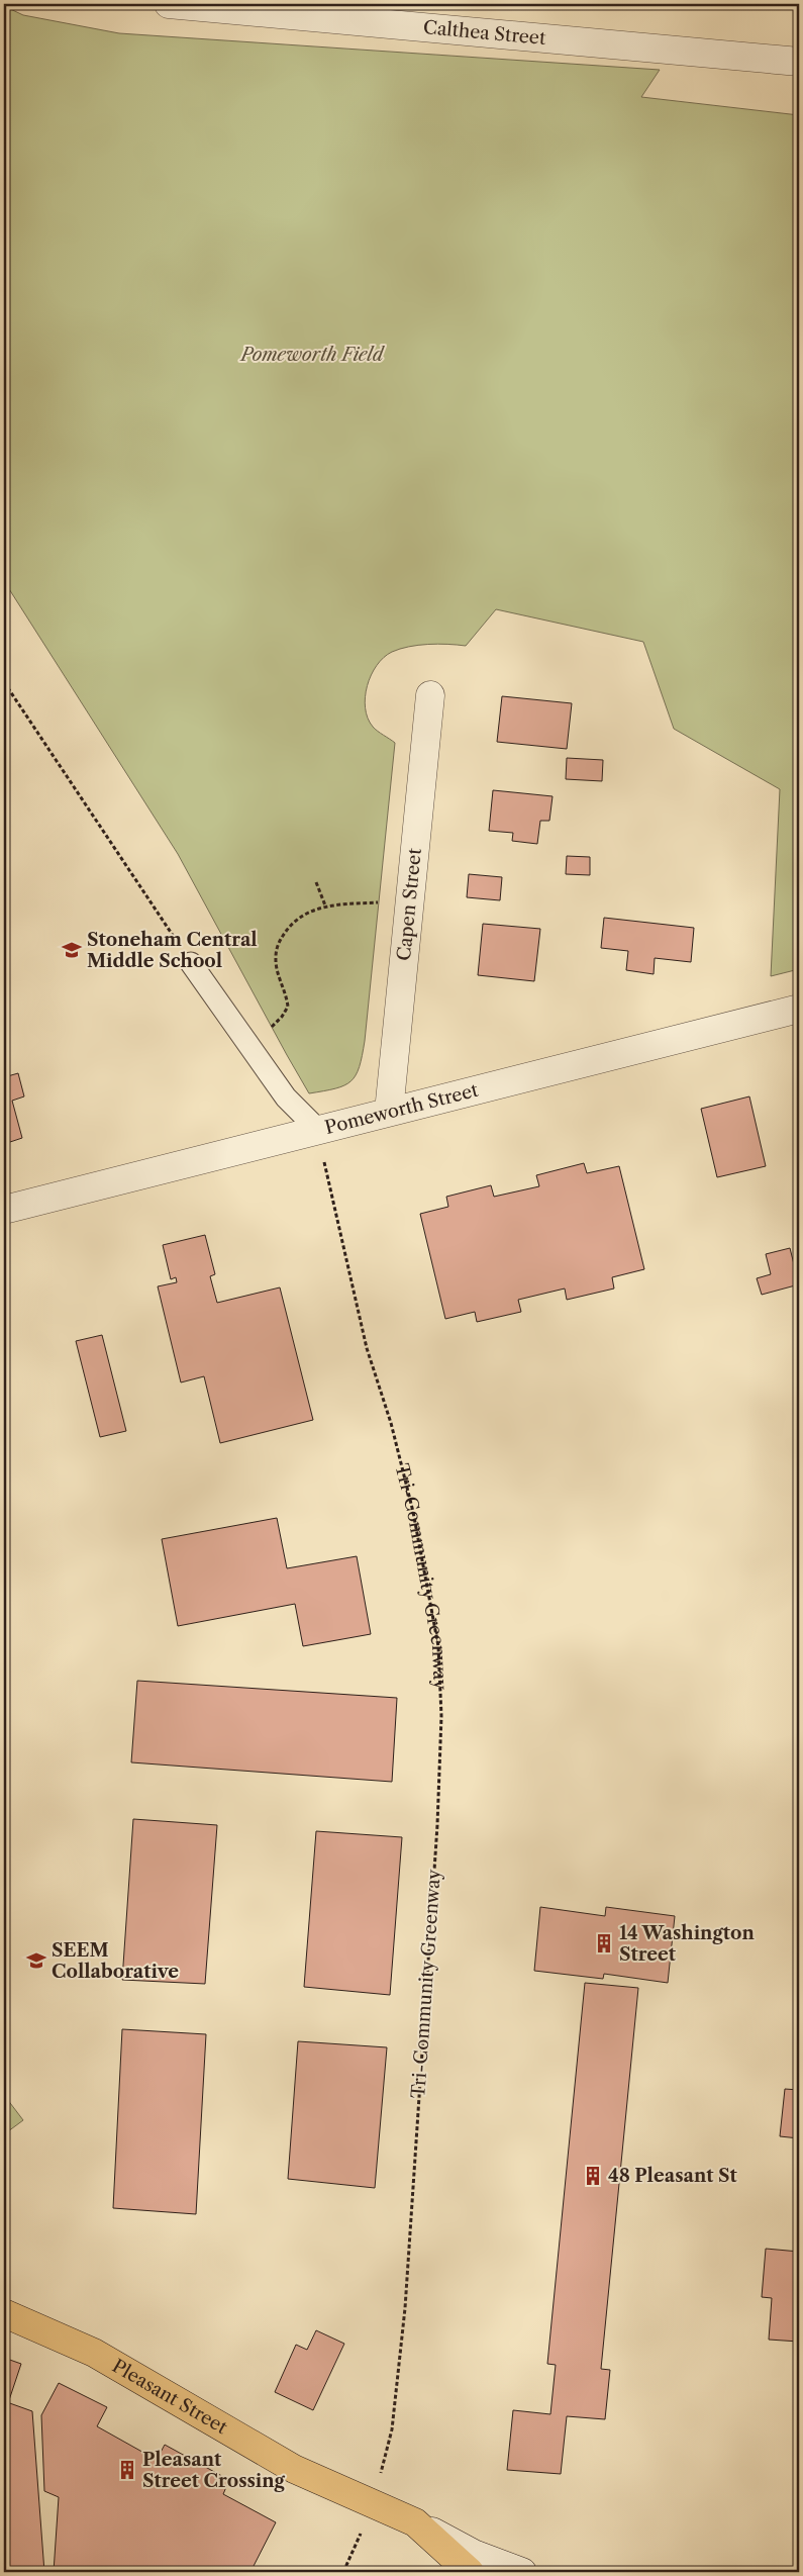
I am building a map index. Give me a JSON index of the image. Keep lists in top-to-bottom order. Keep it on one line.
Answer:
{"streets":{"main road":["Pleasant Street"],"street":["Calthea Street","Capen Street","Pomeworth Street"],"path":["Tri-Community Greenway"]},"crossings":[["Capen Street","Pomeworth Street"],["Pomeworth Street","Tri-Community Greenway"],["Tri-Community Greenway","Pleasant Street"]],"parks":["Pomeworth Field"],"places":{"school or university":["Stoneham Central Middle School","SEEM Collaborative"],"building":["14 Washington Street","48 Pleasant St","Pleasant Street Crossing"]}}
